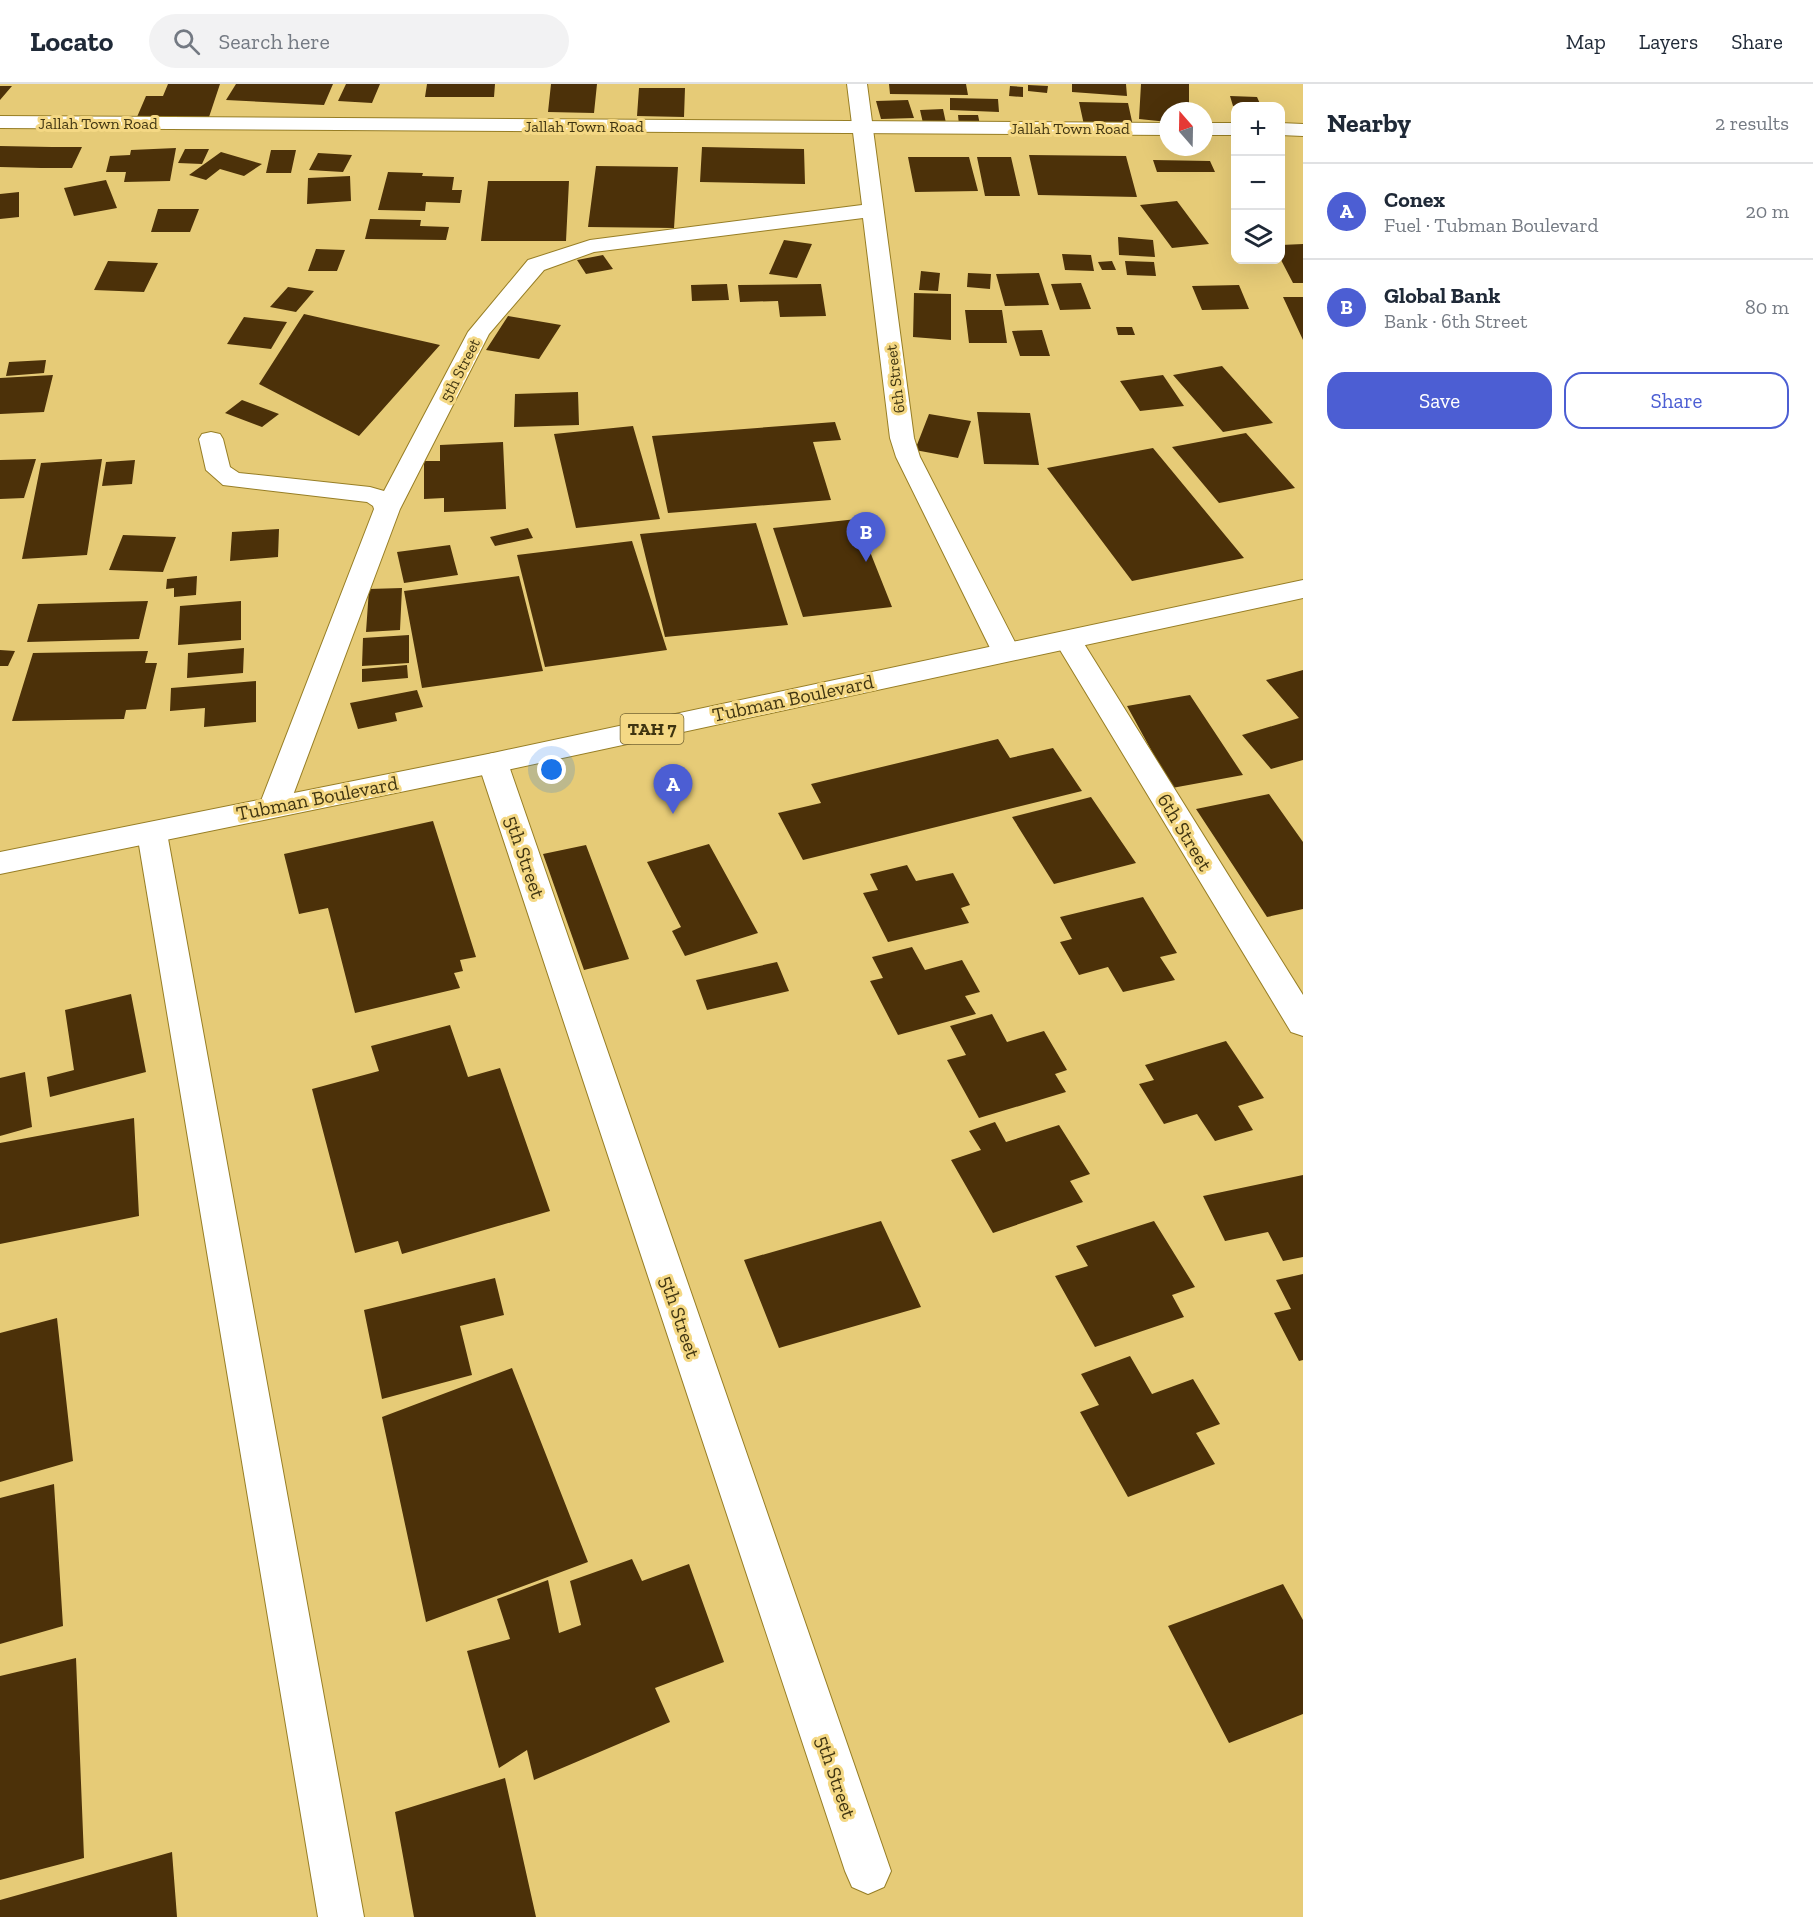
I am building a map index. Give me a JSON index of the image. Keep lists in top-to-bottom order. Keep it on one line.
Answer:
{"streets":{"main road":["Jallah Town Road","5th Street","6th Street","Tubman Boulevard","TAH 7"]},"crossings":[["Jallah Town Road","6th Street"],["5th Street","6th Street"],["5th Street","Tubman Boulevard"],["6th Street","Tubman Boulevard"]],"north":"top","page":{"header":"Locato","search":"Search here","nav":["Map","Layers","Share"],"heading":["Nearby","2 results"],"map_buttons":["+","−"],"list":[{"mark":"A","name":"Conex","note":"Fuel · Tubman Boulevard","value":"20 m"},{"mark":"B","name":"Global Bank","note":"Bank · 6th Street","value":"80 m"}],"buttons":["Save","Share"],"pins":["B","A"]}}
